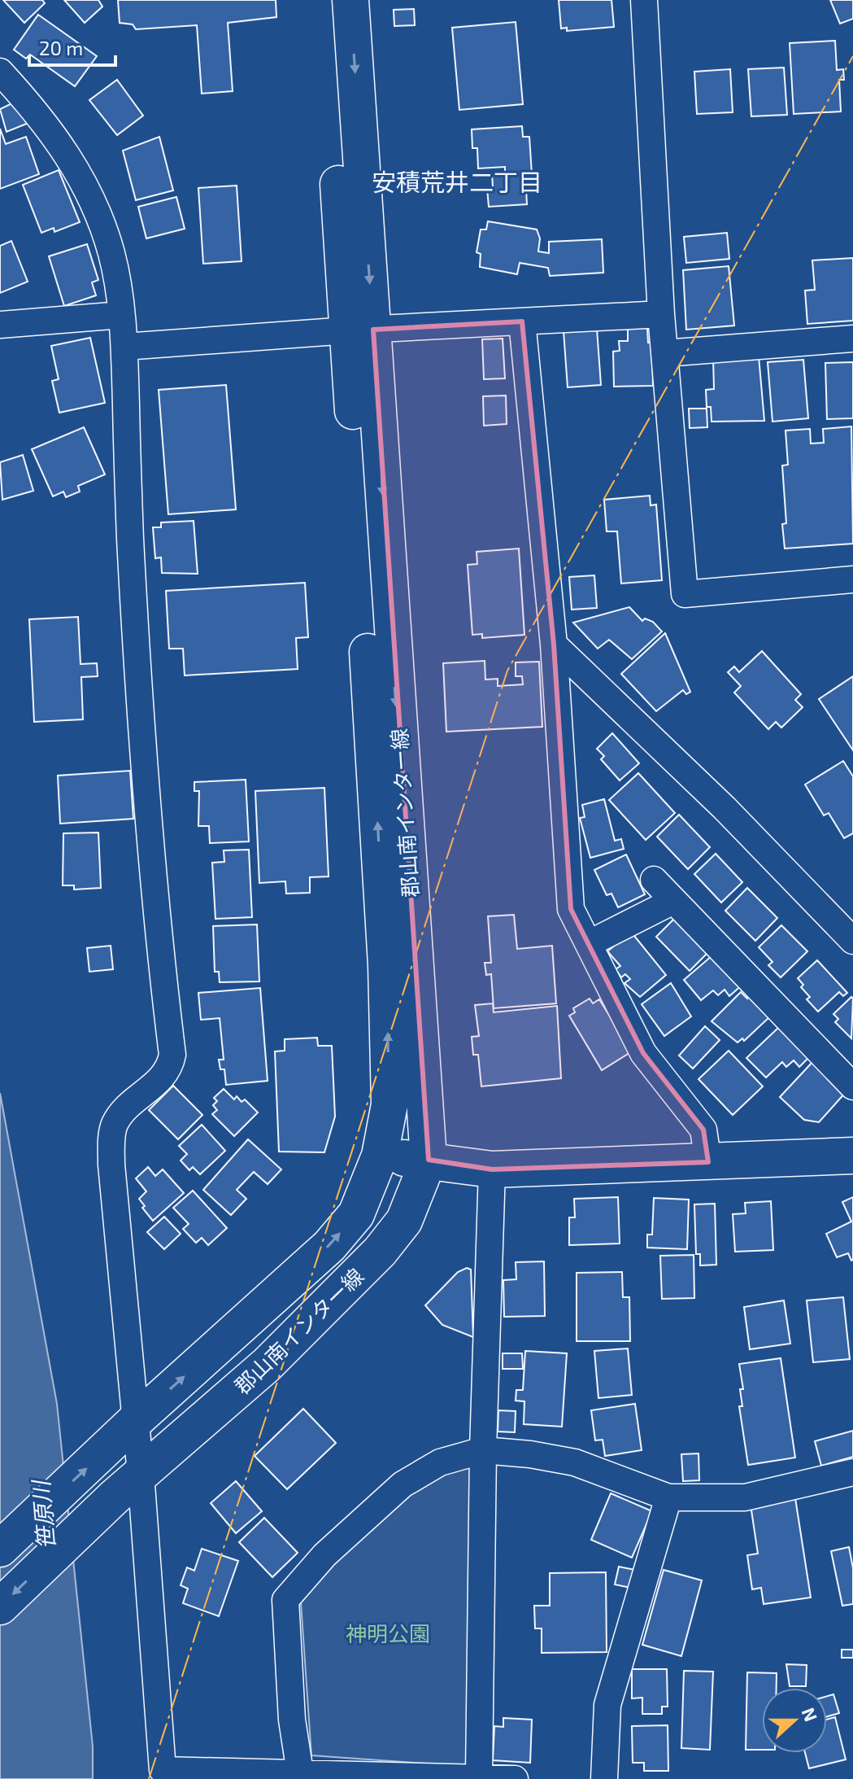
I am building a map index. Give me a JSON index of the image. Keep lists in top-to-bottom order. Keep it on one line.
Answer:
{"streets":{"street":["郡山南インター線"]},"districts":["安積荒井二丁目"],"water":["笹原川"],"parks":["神明公園"],"scale_bar":"20 m","north":"right"}
